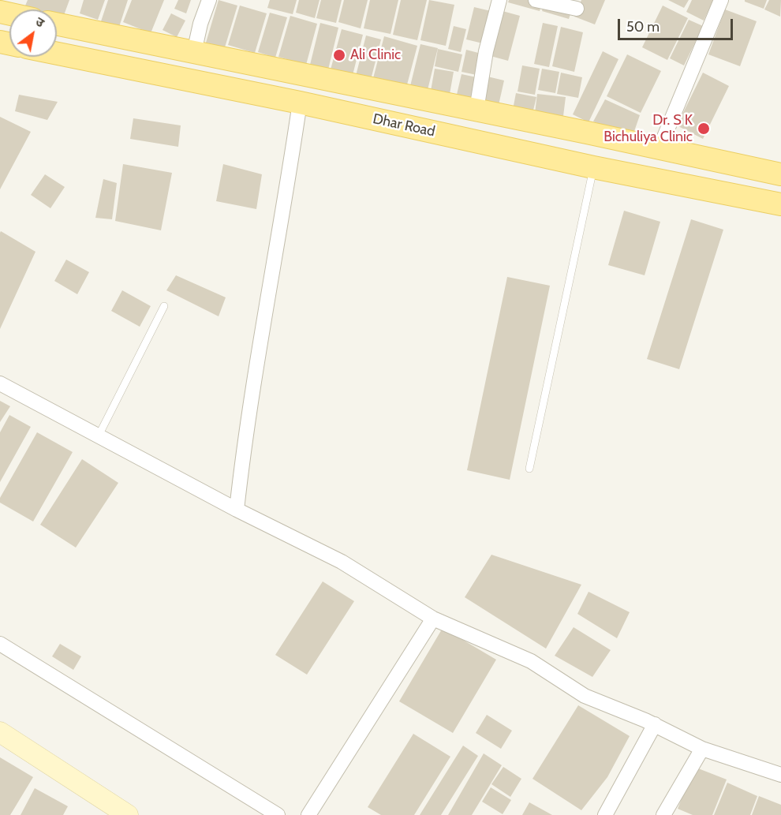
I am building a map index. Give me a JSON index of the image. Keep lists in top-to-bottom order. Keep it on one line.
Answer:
{"streets":{"main road":["Dhar Road"]},"places":["Ali Clinic","Dr. S K Bichuliya Clinic"],"scale_bar":"50 m","north":"top right"}
